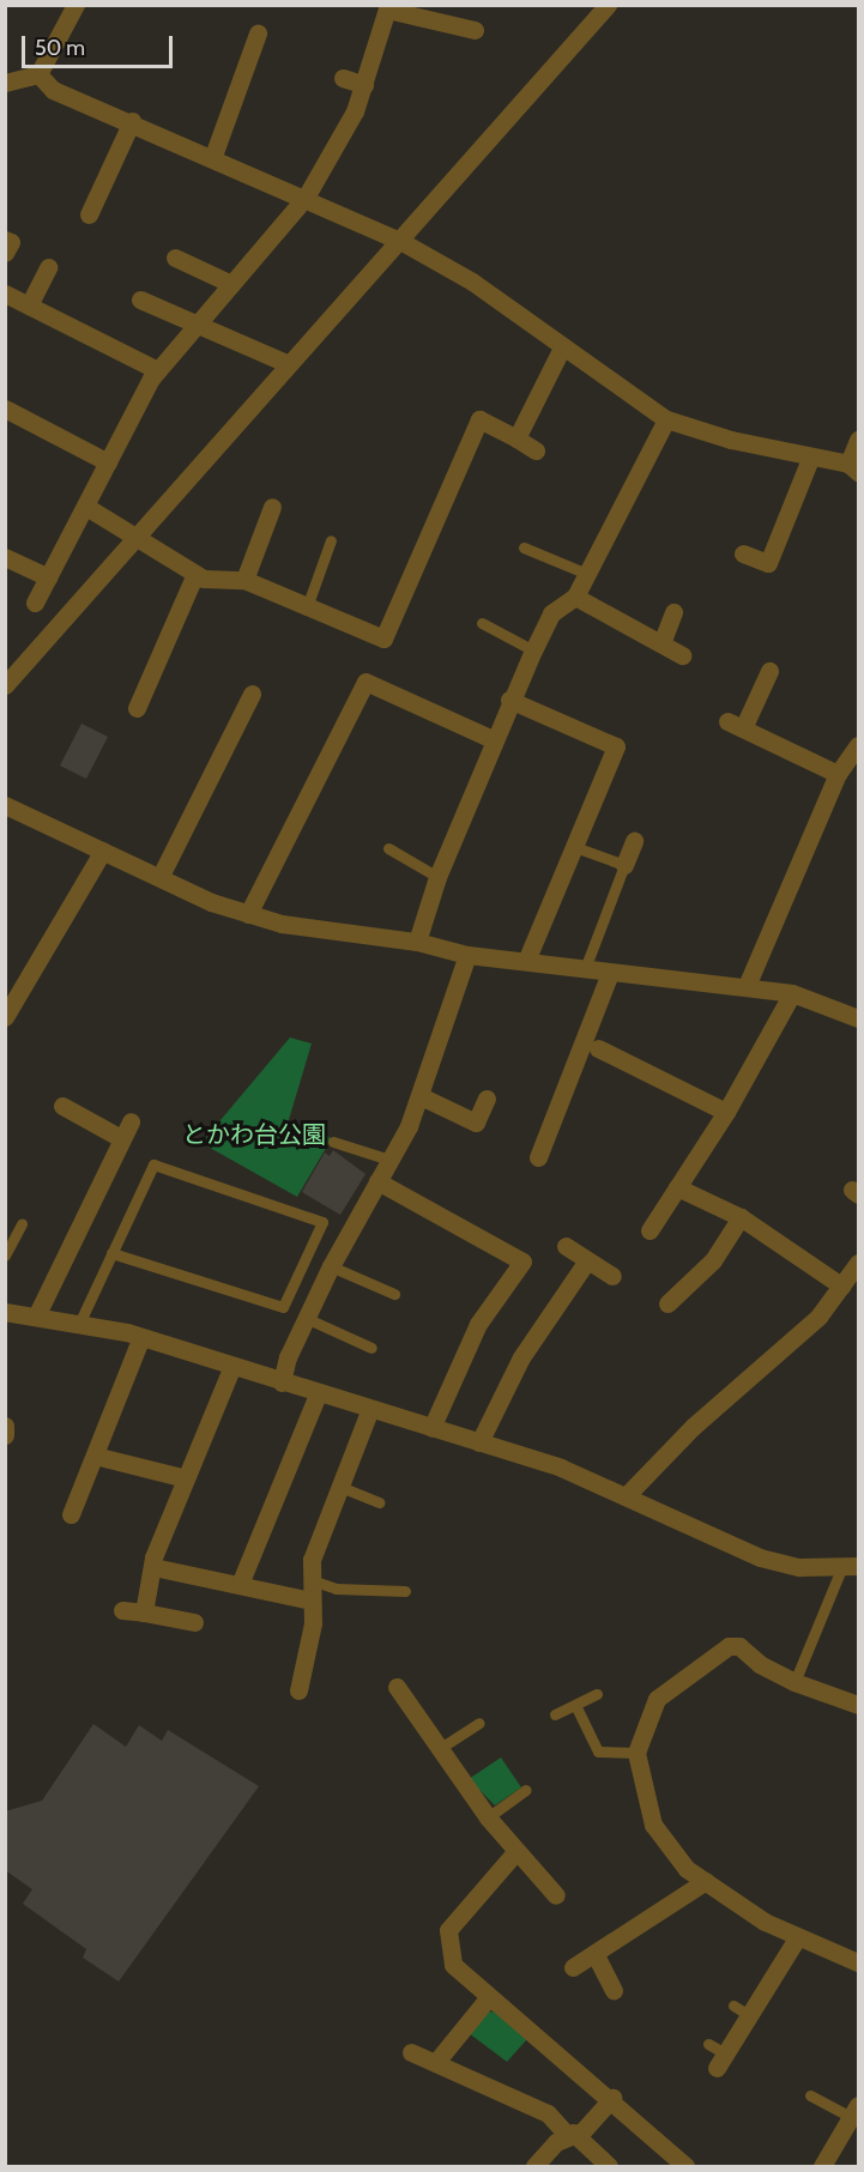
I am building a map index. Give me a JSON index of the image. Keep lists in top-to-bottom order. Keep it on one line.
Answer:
{"parks":["とかわ台公園"],"scale_bar":"50 m"}
